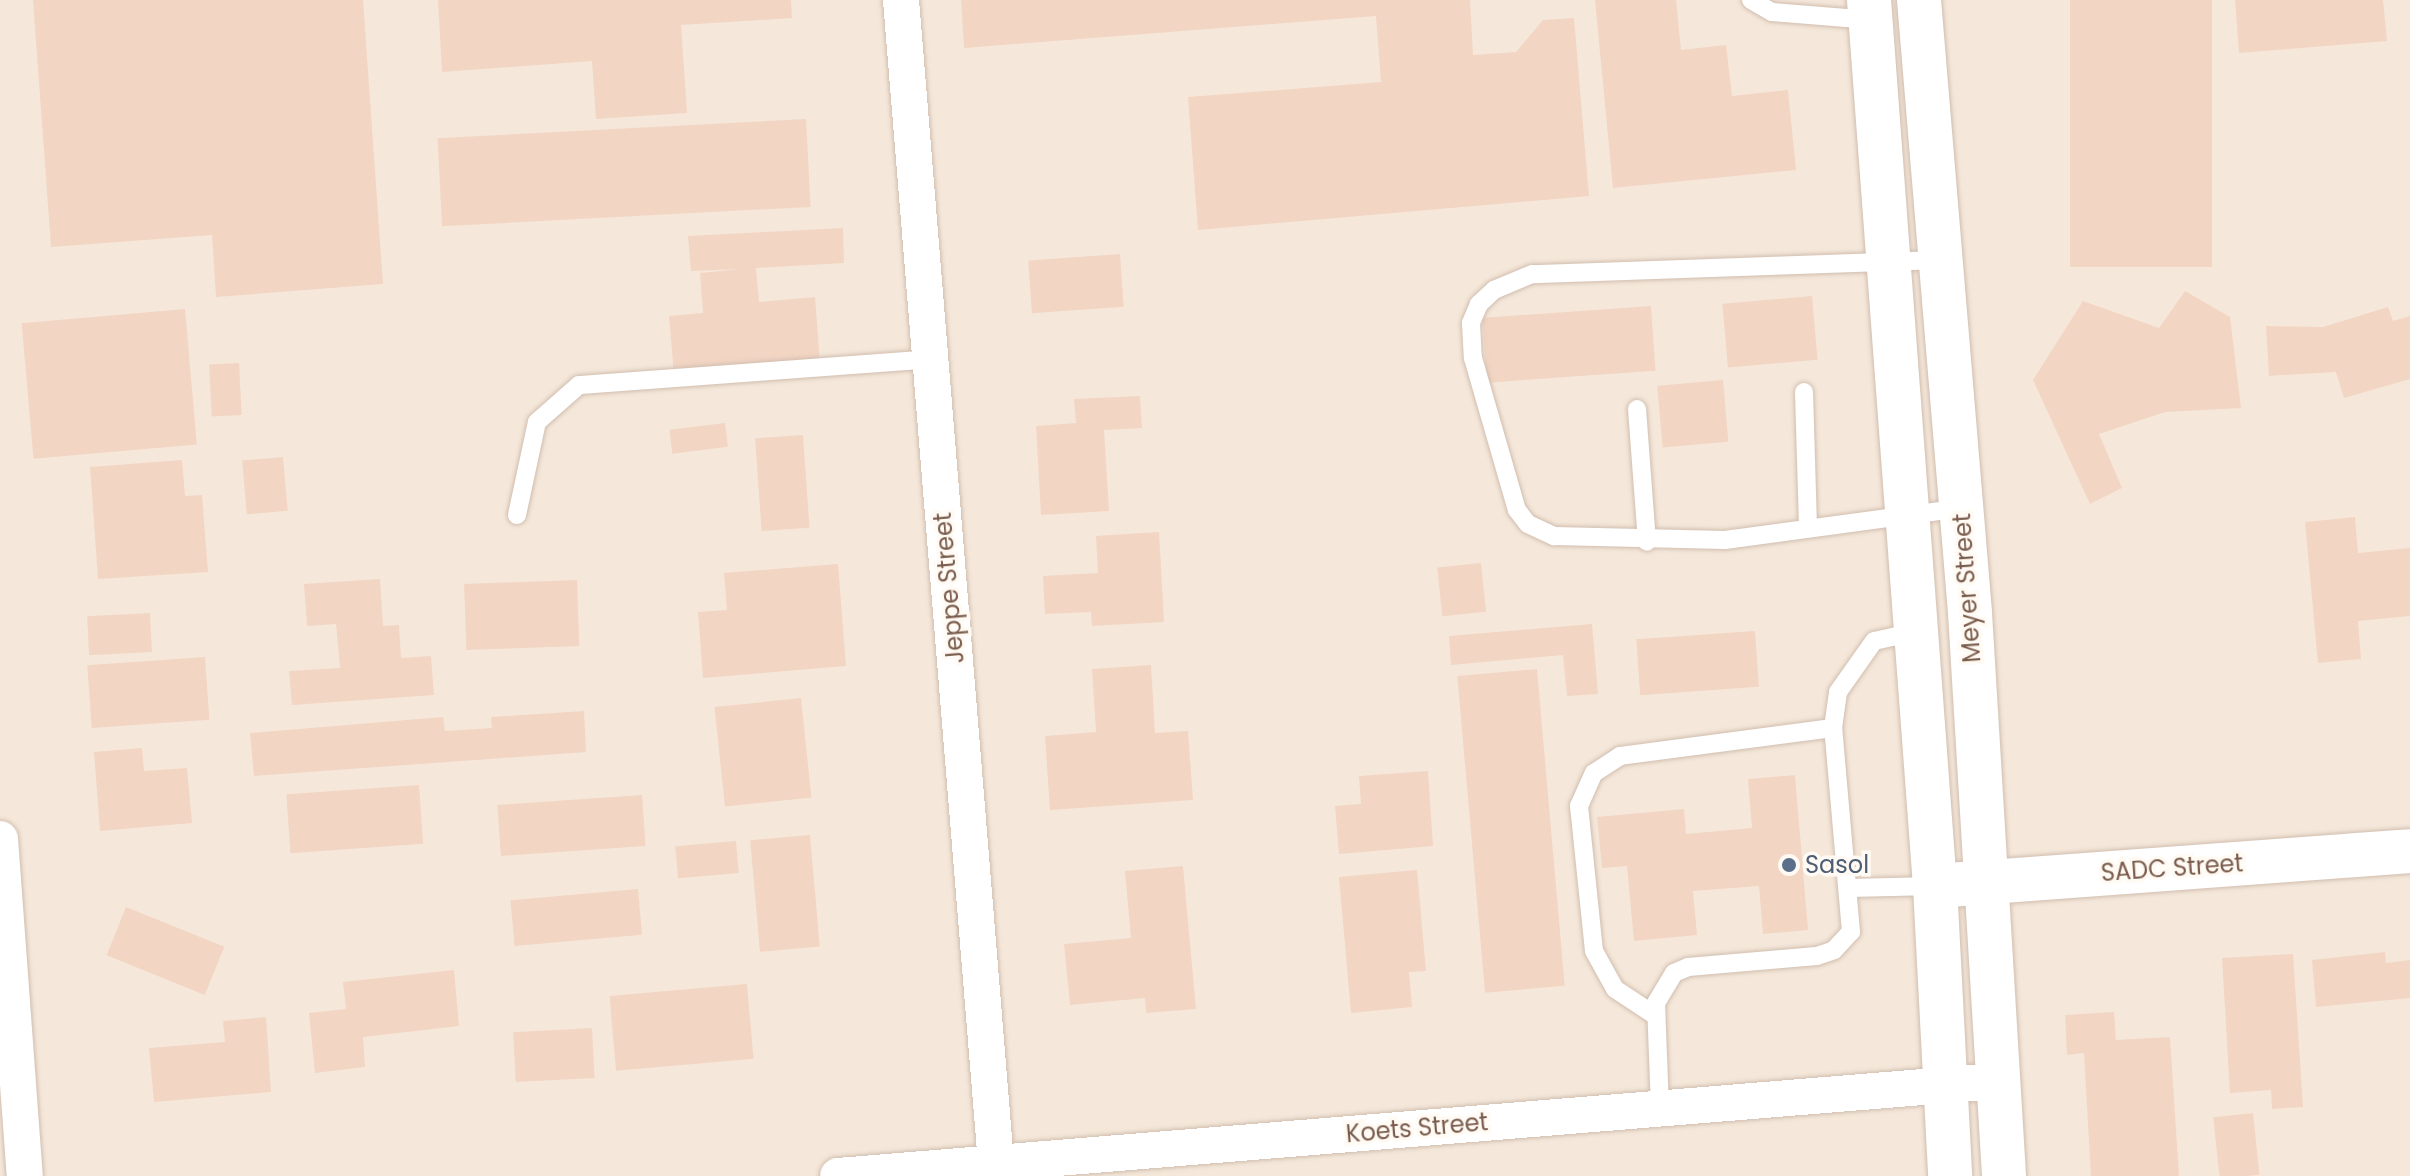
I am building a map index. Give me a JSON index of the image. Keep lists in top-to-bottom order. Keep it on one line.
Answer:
{"streets":{"main road":["Meyer Street","SADC Street"],"street":["Jeppe Street","Koets Street"]},"crossings":[["Jeppe Street","Koets Street"],["Meyer Street","SADC Street"],["Meyer Street","Koets Street"]],"places":["Sasol"]}
